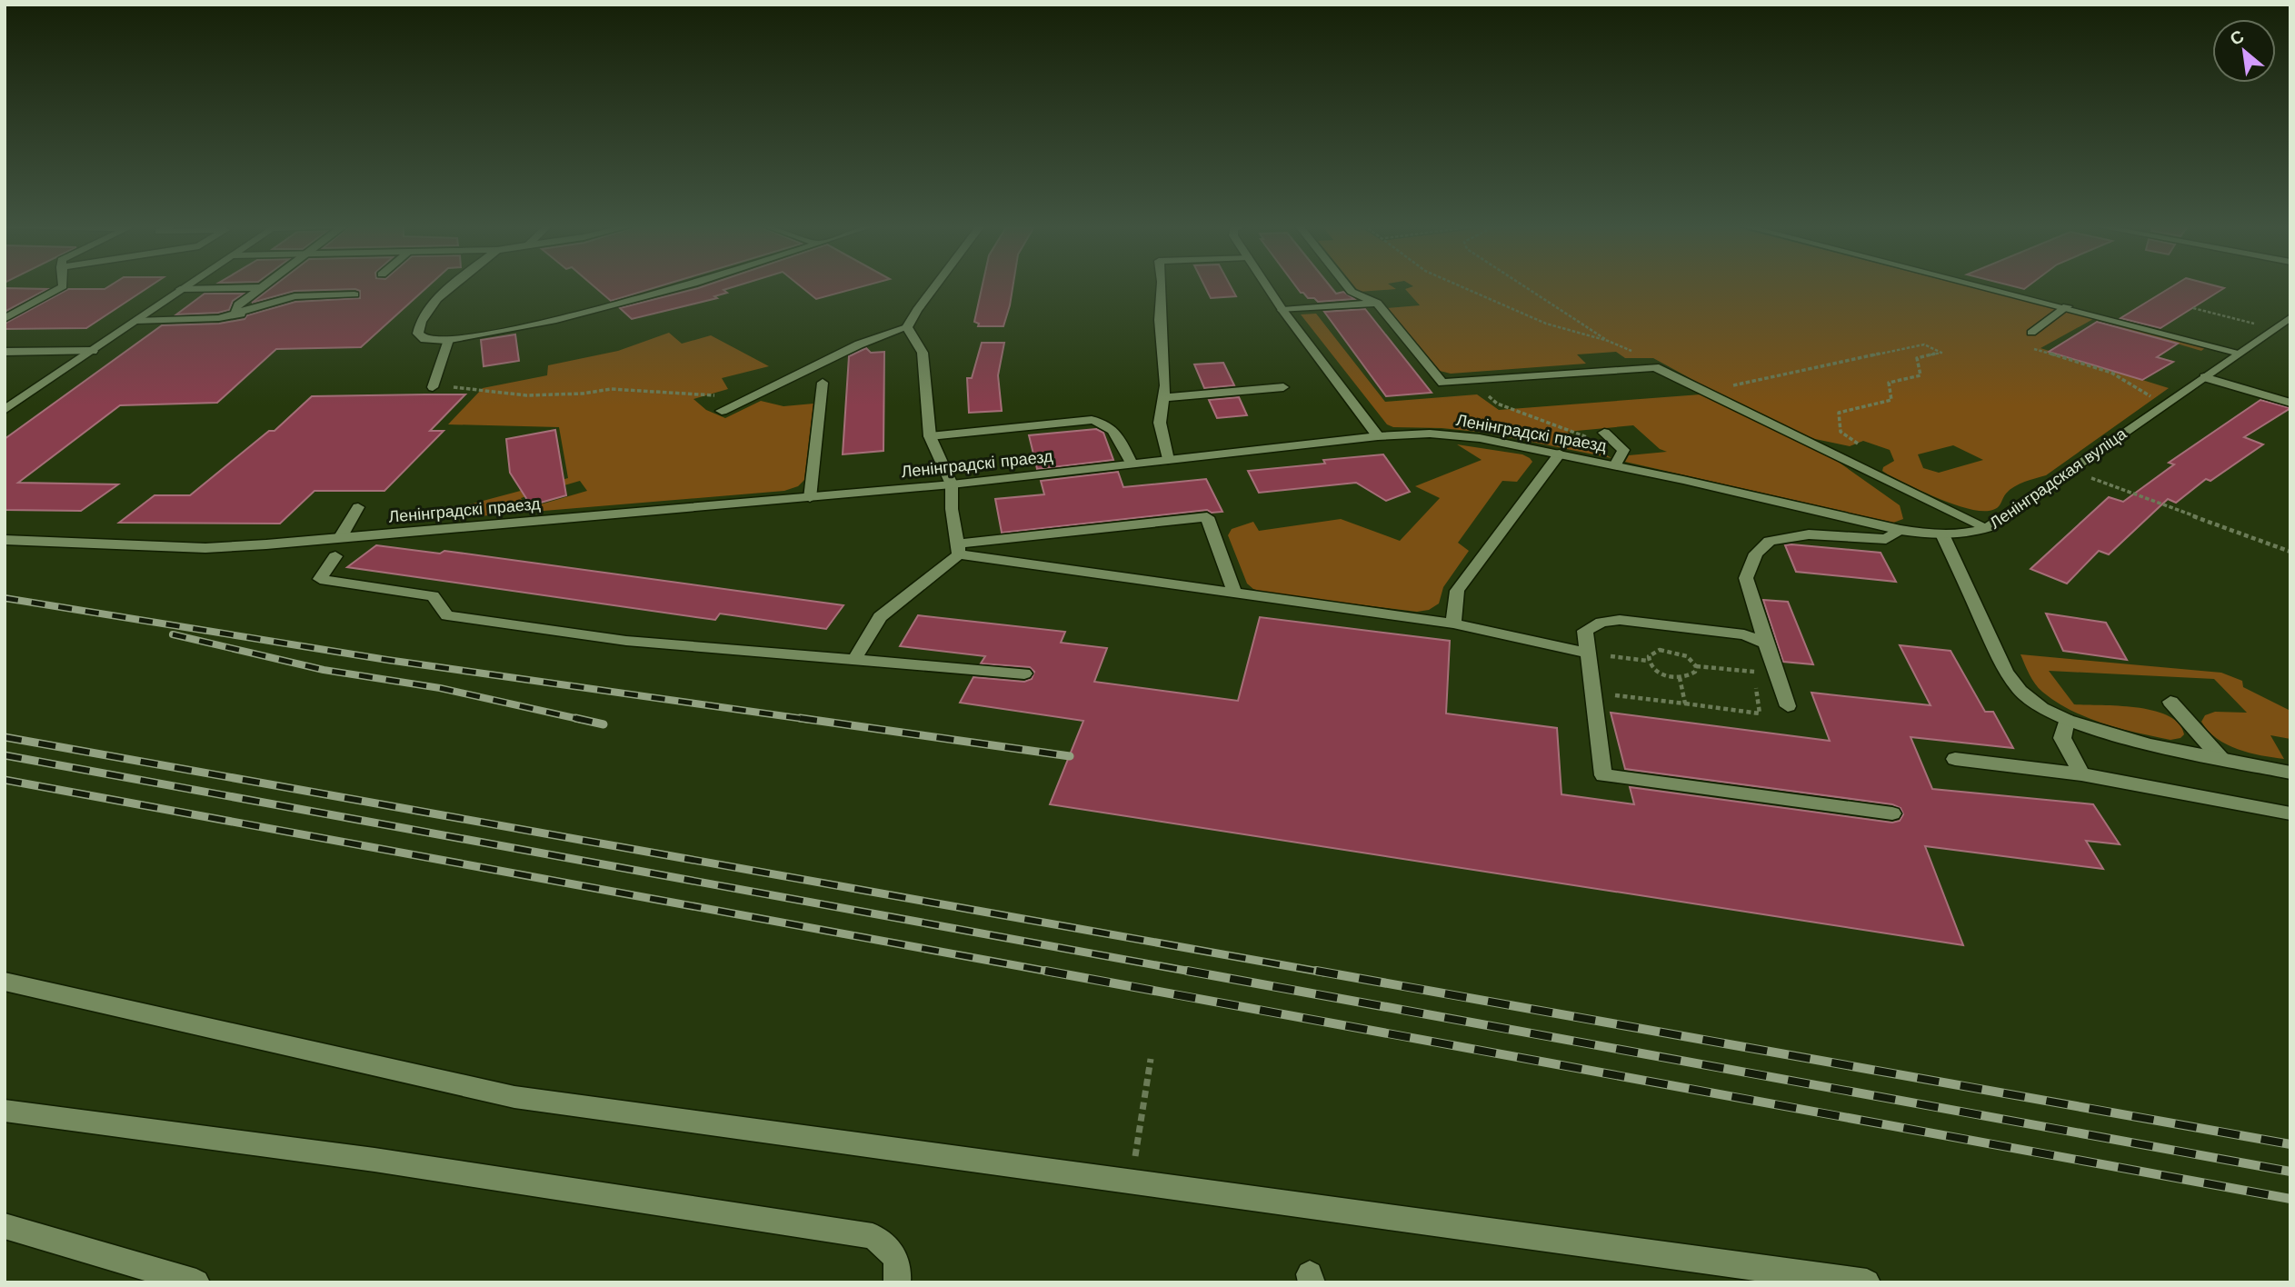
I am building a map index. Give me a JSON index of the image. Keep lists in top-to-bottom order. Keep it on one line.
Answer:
{"streets":{"street":["Ленінградскі праезд","Ленінградская вуліца"]},"crossings":[["Ленінградскі праезд","Ленінградская вуліца"]],"north":"top left"}
